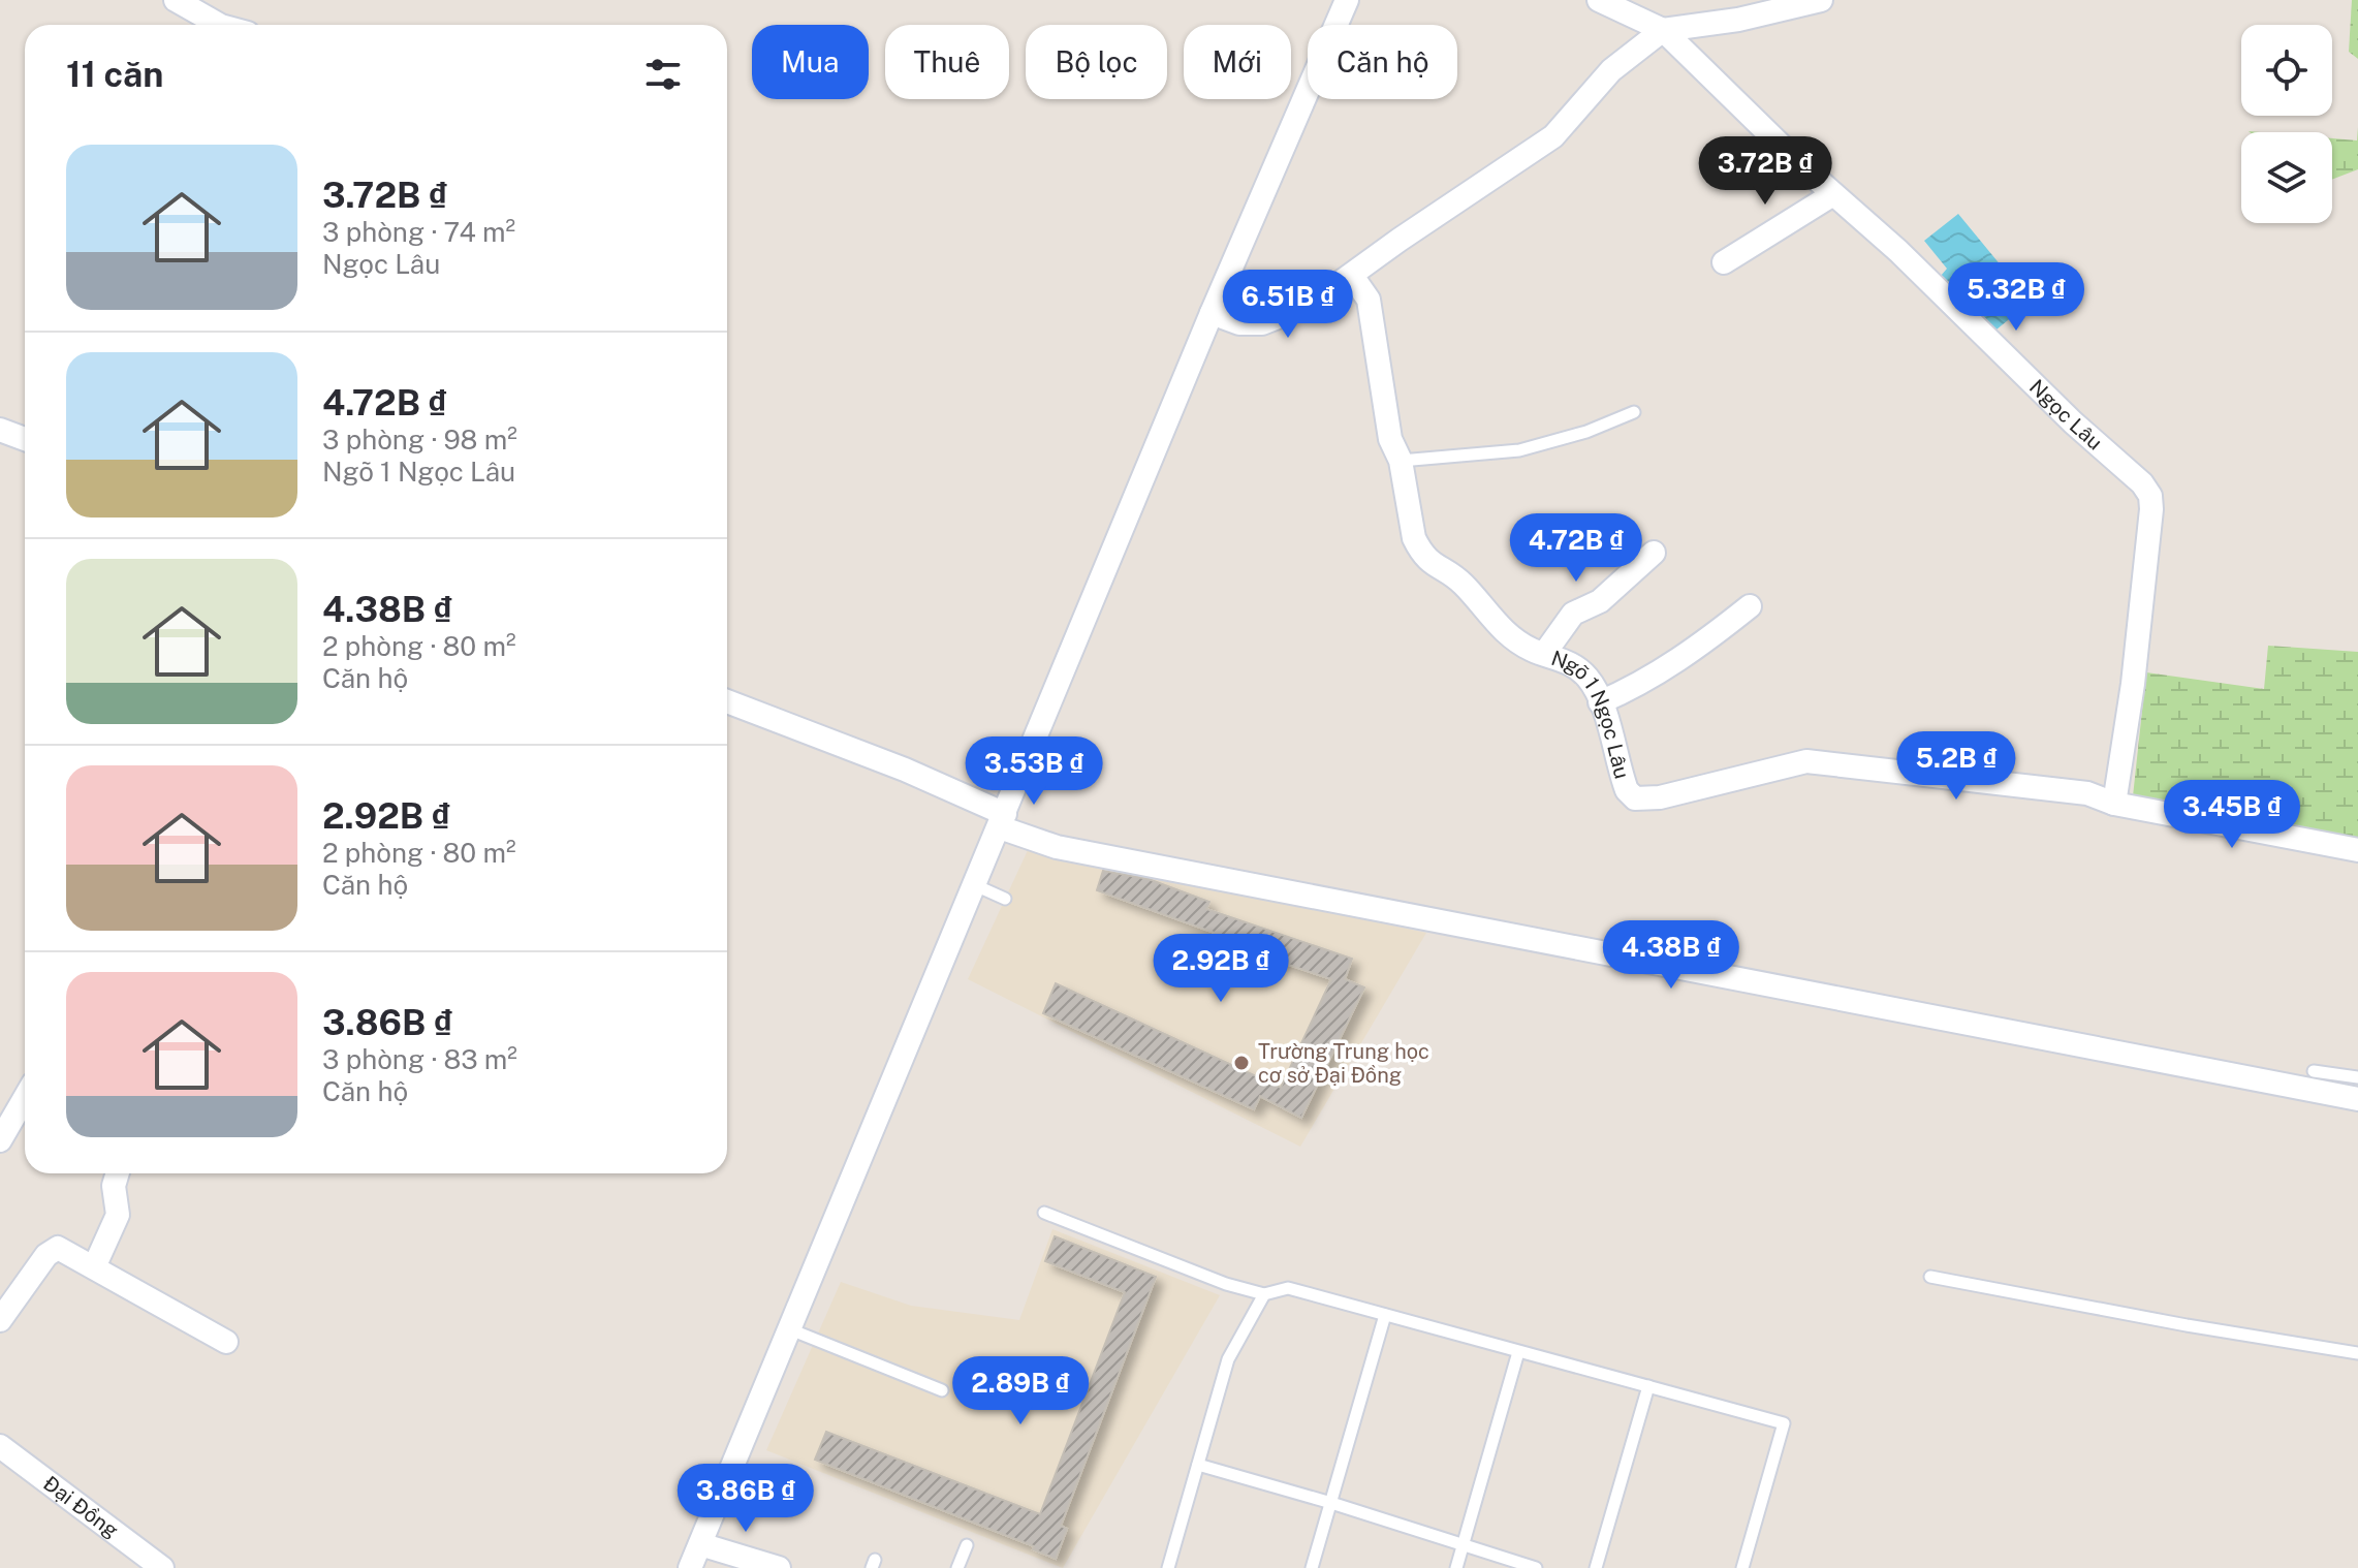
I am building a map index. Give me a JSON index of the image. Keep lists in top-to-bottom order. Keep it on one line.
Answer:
{"streets":{"street":["Ngọc Lâu","Ngõ 1 Ngọc Lâu","Đại Đồng"]},"crossings":[["Ngọc Lâu","Ngõ 1 Ngọc Lâu"]],"places":["Trường Trung học cơ sở Đại Đồng"],"page":{"chip":["Mua","Thuê","Bộ lọc","Mới","Căn hộ"],"heading":"11 căn","list":[{"name":"3.72B ₫","note":"3 phòng · 74 m² · Ngọc Lâu"},{"name":"4.72B ₫","note":"3 phòng · 98 m² · Ngõ 1 Ngọc Lâu"},{"name":"4.38B ₫","note":"2 phòng · 80 m² · Căn hộ"},{"name":"2.92B ₫","note":"2 phòng · 80 m² · Căn hộ"},{"name":"3.86B ₫","note":"3 phòng · 83 m² · Căn hộ"}],"price":["3.72B ₫","5.32B ₫","6.51B ₫","4.72B ₫","5.2B ₫","3.53B ₫","3.45B ₫","4.38B ₫","2.92B ₫","2.89B ₫","3.86B ₫"]}}
